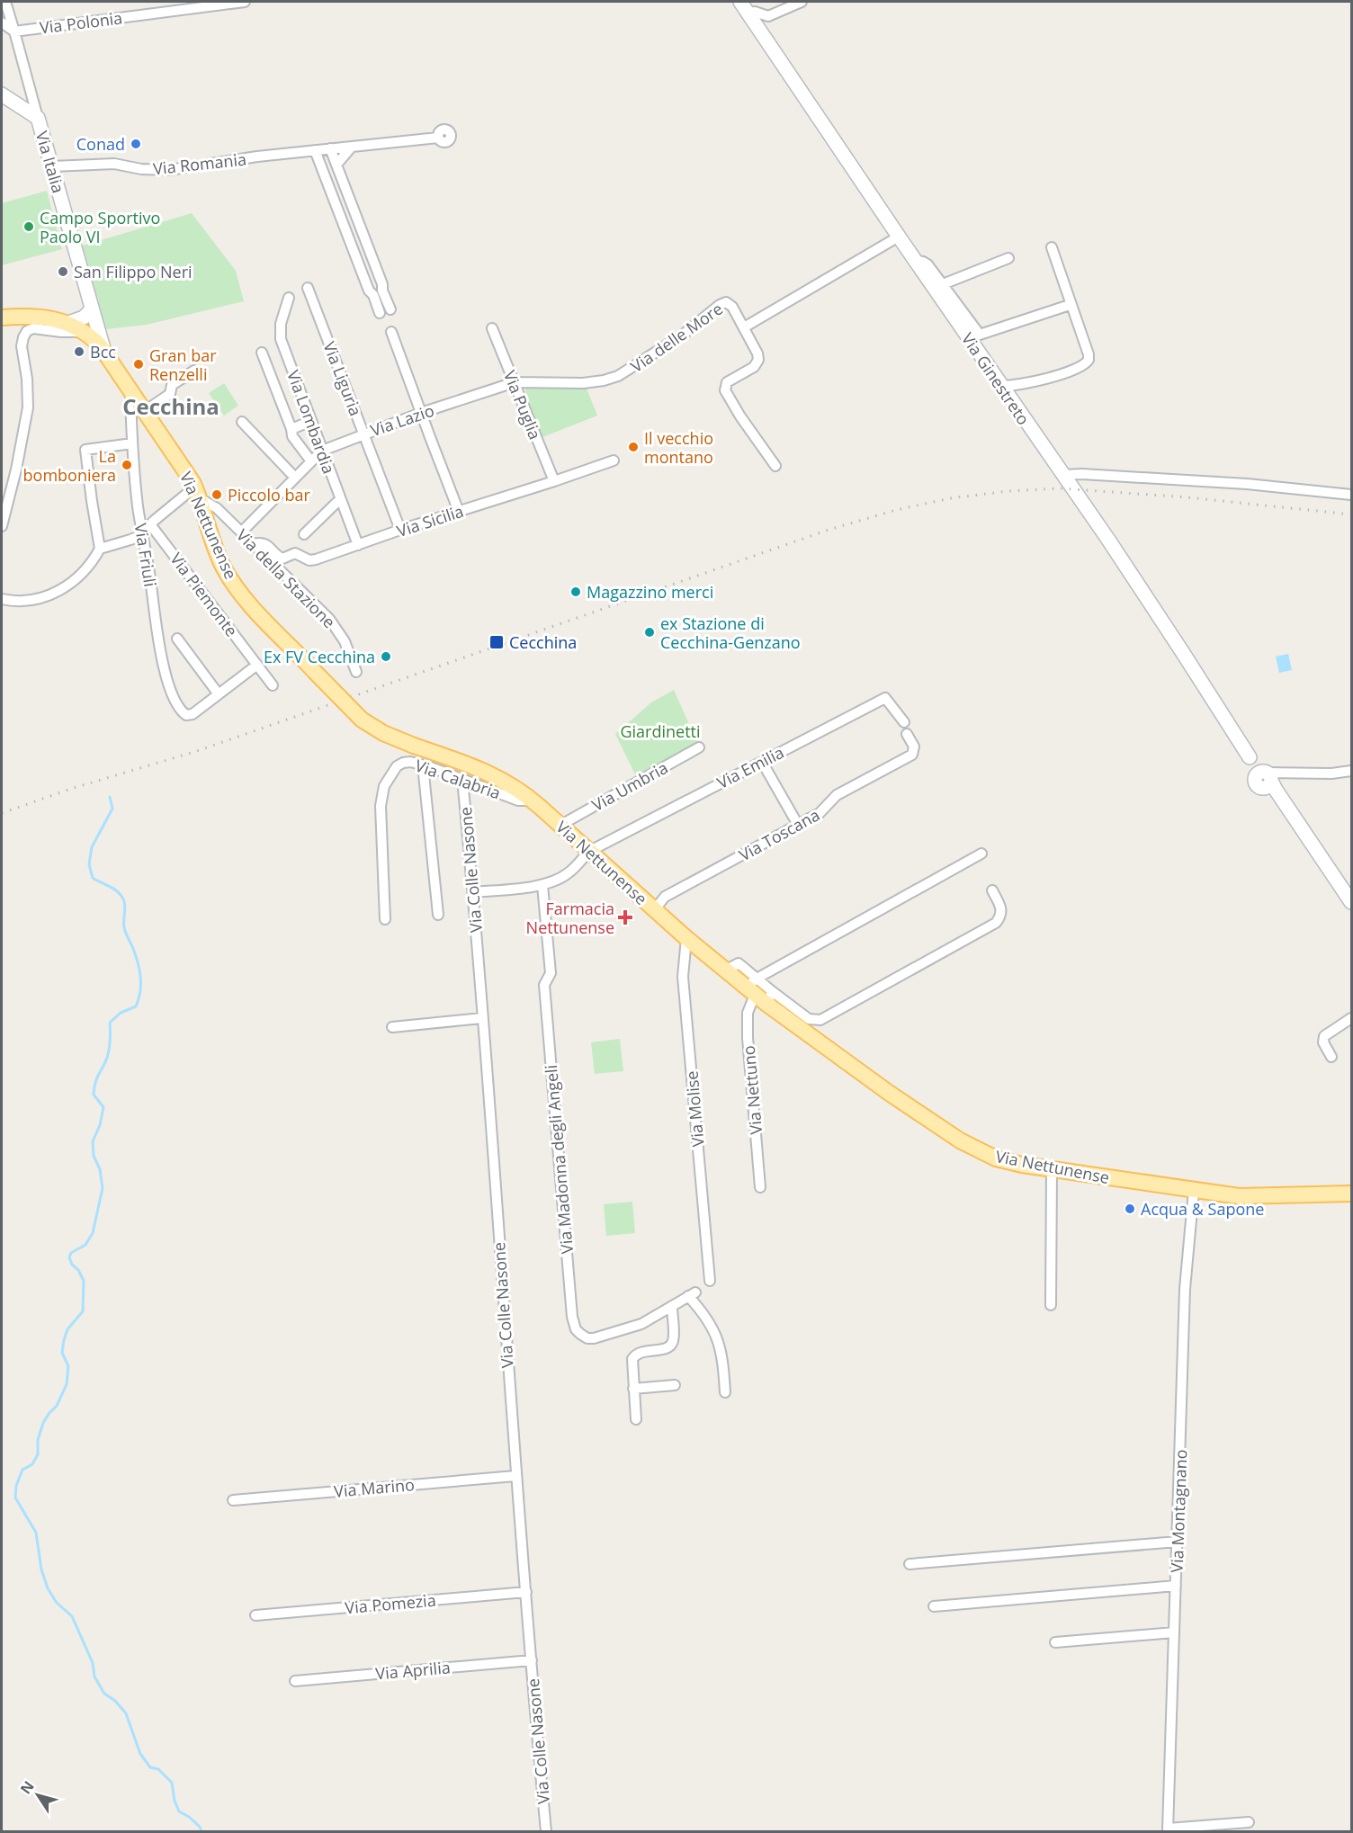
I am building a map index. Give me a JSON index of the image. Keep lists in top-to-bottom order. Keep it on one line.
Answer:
{"streets":{"main road":["Via Nettunense"],"street":["Via Polonia","Via Italia","Via Romania","Via delle More","Via Liguria","Via Ginestreto","Via Puglia","Via Lazio","Via Lombardia","Via Sicilia","Via Friuli","Via della Stazione","Via Piemonte","Via Emilia","Via Calabria","Via Umbria","Via Toscana","Via Colle Nasone","Via Nettuno","Via Molise","Via Madonna degli Angeli","Via Marino","Via Montagnano","Via Pomezia","Via Aprilia"]},"crossings":[["Via Italia","Via Romania"],["Via Italia","Via Nettunense"],["Via delle More","Via Ginestreto"],["Via delle More","Via Lazio"],["Via Liguria","Via Lazio"],["Via Liguria","Via Sicilia"],["Via Puglia","Via Lazio"],["Via Puglia","Via Sicilia"],["Via Lazio","Via Lombardia"],["Via Lazio","Via della Stazione"],["Via Lombardia","Via Sicilia"],["Via Sicilia","Via della Stazione"],["Via Nettunense","Via Friuli"],["Via Nettunense","Via della Stazione"],["Via Nettunense","Via Emilia"],["Via Nettunense","Via Calabria"],["Via Nettunense","Via Umbria"],["Via Nettunense","Via Toscana"],["Via Nettunense","Via Nettuno"],["Via Nettunense","Via Molise"],["Via Nettunense","Via Montagnano"],["Via Calabria","Via Colle Nasone"],["Via Colle Nasone","Via Marino"],["Via Colle Nasone","Via Pomezia"],["Via Colle Nasone","Via Aprilia"]],"districts":["Cecchina"],"parks":["Giardinetti"],"places":{"other":["Conad","Campo Sportivo Paolo VI","San Filippo Neri","Bcc","Gran bar Renzelli","Il vecchio montano","La bomboniera","Piccolo bar","Magazzino merci","ex Stazione di Cecchina-Genzano","Ex FV Cecchina","Acqua & Sapone"],"transit":["Cecchina"],"health":["Farmacia Nettunense"]},"north":"top left"}
